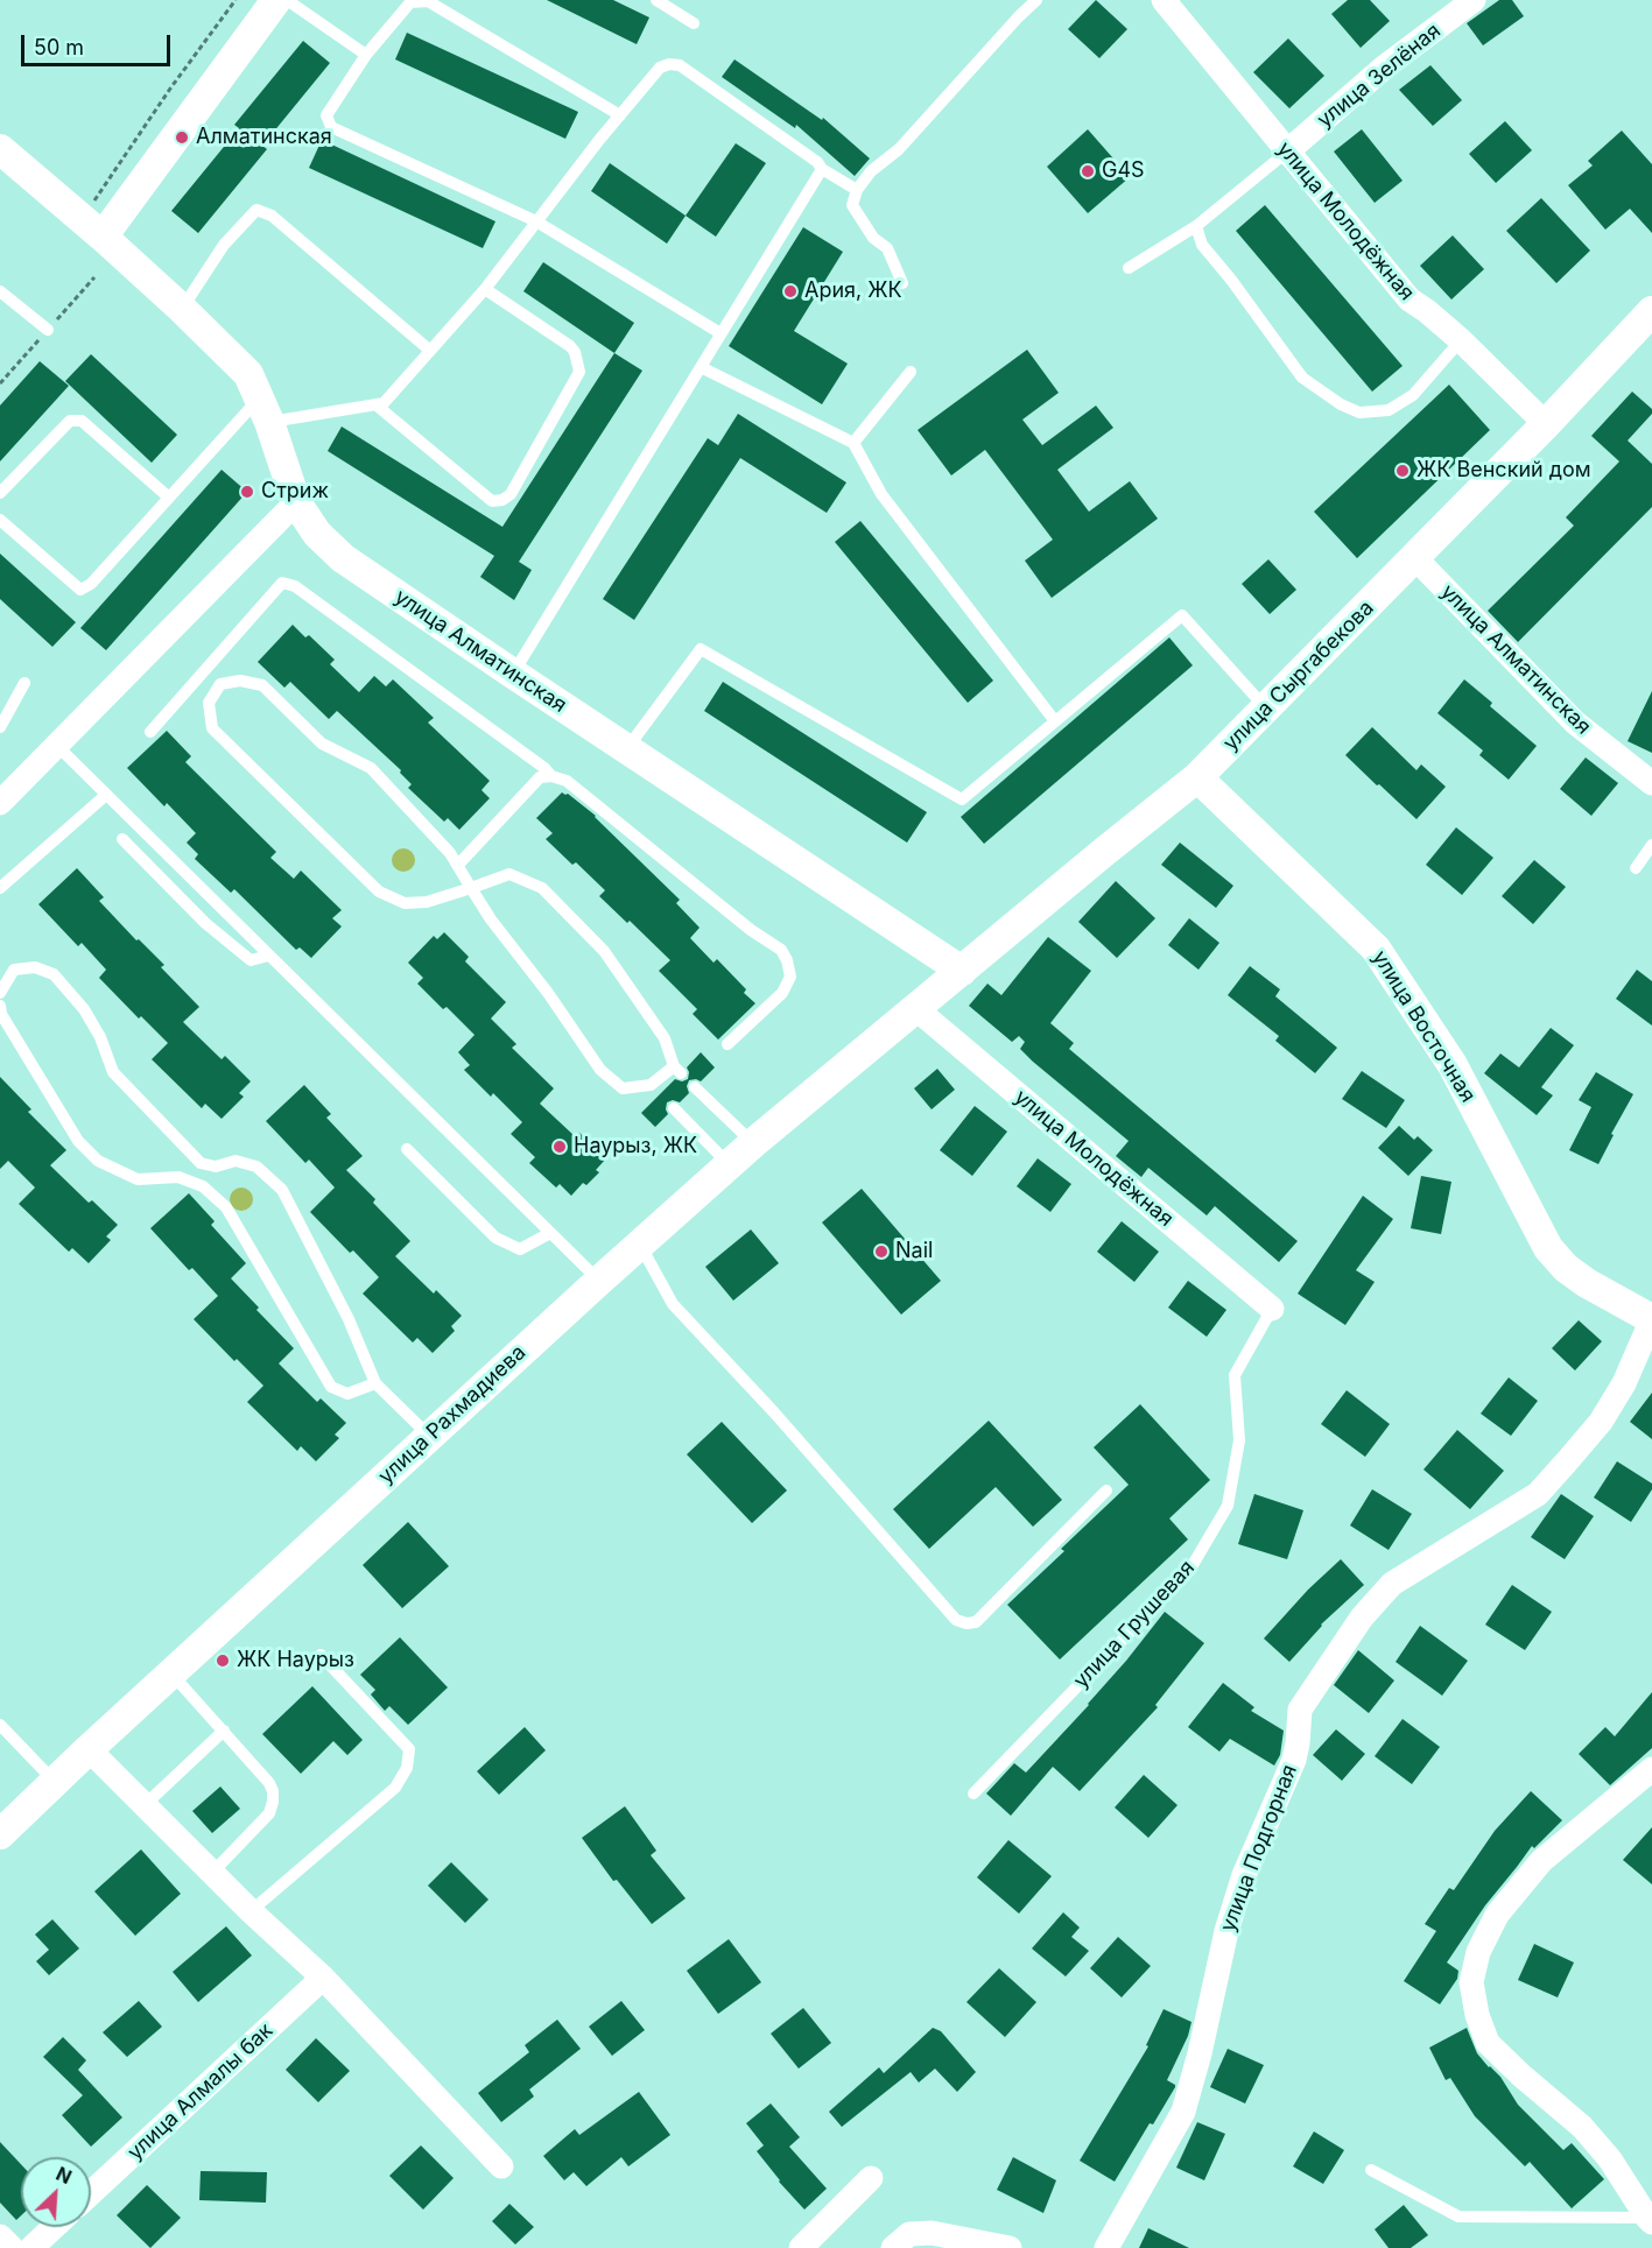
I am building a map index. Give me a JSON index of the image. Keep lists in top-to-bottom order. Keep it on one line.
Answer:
{"streets":{"street":["улица Зелёная","улица Молодёжная","улица Алматинская","улица Сыргабекова","улица Восточная","улица Рахмадиева","улица Подгорная","улица Алмалы бак"],"lane":["улица Грушевая"]},"crossings":[["улица Зелёная","улица Молодёжная"],["улица Молодёжная","улица Сыргабекова"],["улица Молодёжная","улица Рахмадиева"],["улица Молодёжная","улица Грушевая"],["улица Алматинская","улица Сыргабекова"],["улица Сыргабекова","улица Восточная"],["улица Сыргабекова","улица Рахмадиева"],["улица Восточная","улица Подгорная"]],"places":["Алматинская","G4S","Ария, ЖК","ЖК Венский дом","Стриж","Наурыз, ЖК","Nail","ЖК Наурыз"],"scale_bar":"50 m","north":"top right"}
